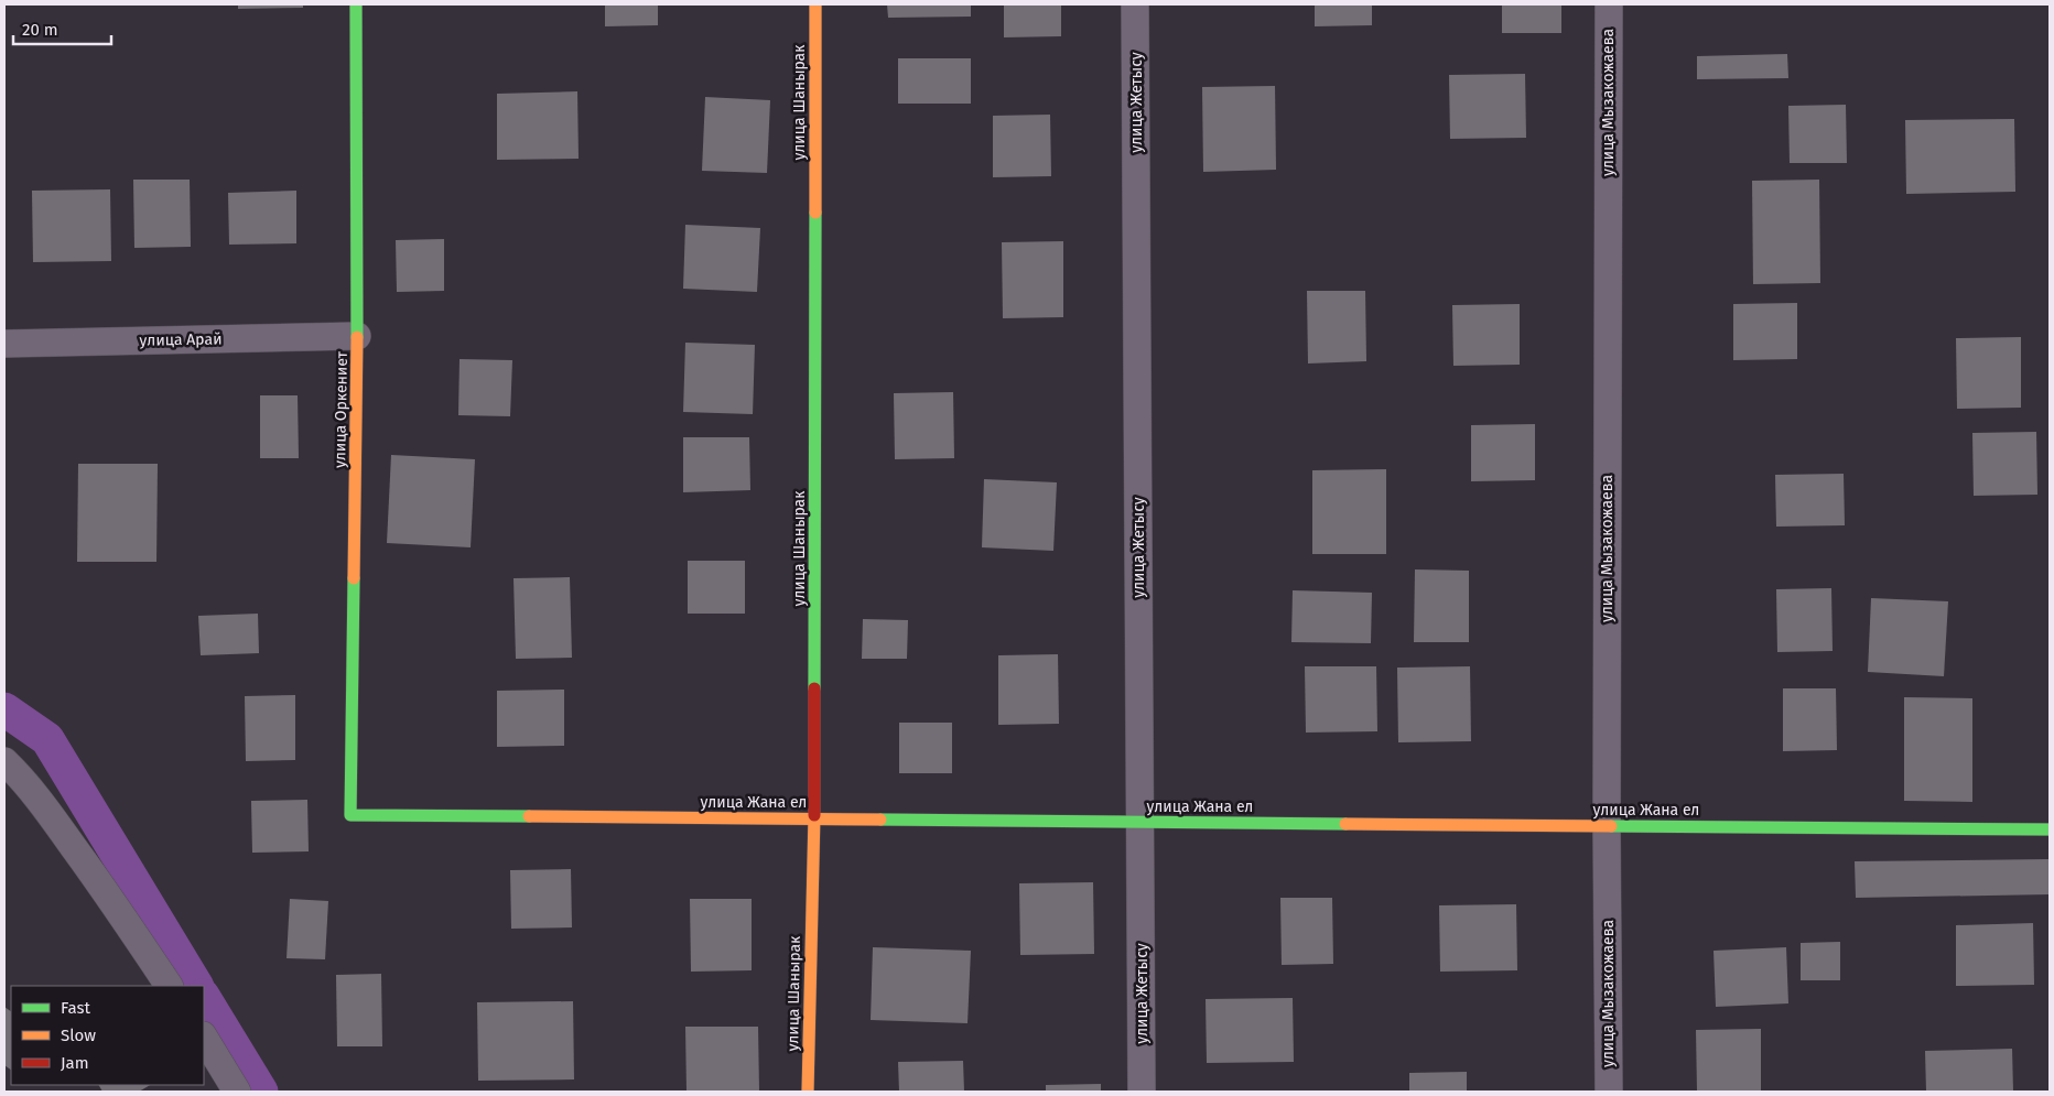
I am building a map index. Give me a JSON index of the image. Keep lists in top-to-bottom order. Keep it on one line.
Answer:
{"streets":{"street":["улица Шанырак","улица Жетысу","улица Мызакожаева","улица Арай","улица Оркениет","улица Жана ел"]},"crossings":[["улица Шанырак","улица Жана ел"],["улица Жетысу","улица Жана ел"],["улица Мызакожаева","улица Жана ел"],["улица Арай","улица Оркениет"],["улица Оркениет","улица Жана ел"]],"legend":["Fast","Slow","Jam"],"scale_bar":"20 m"}
